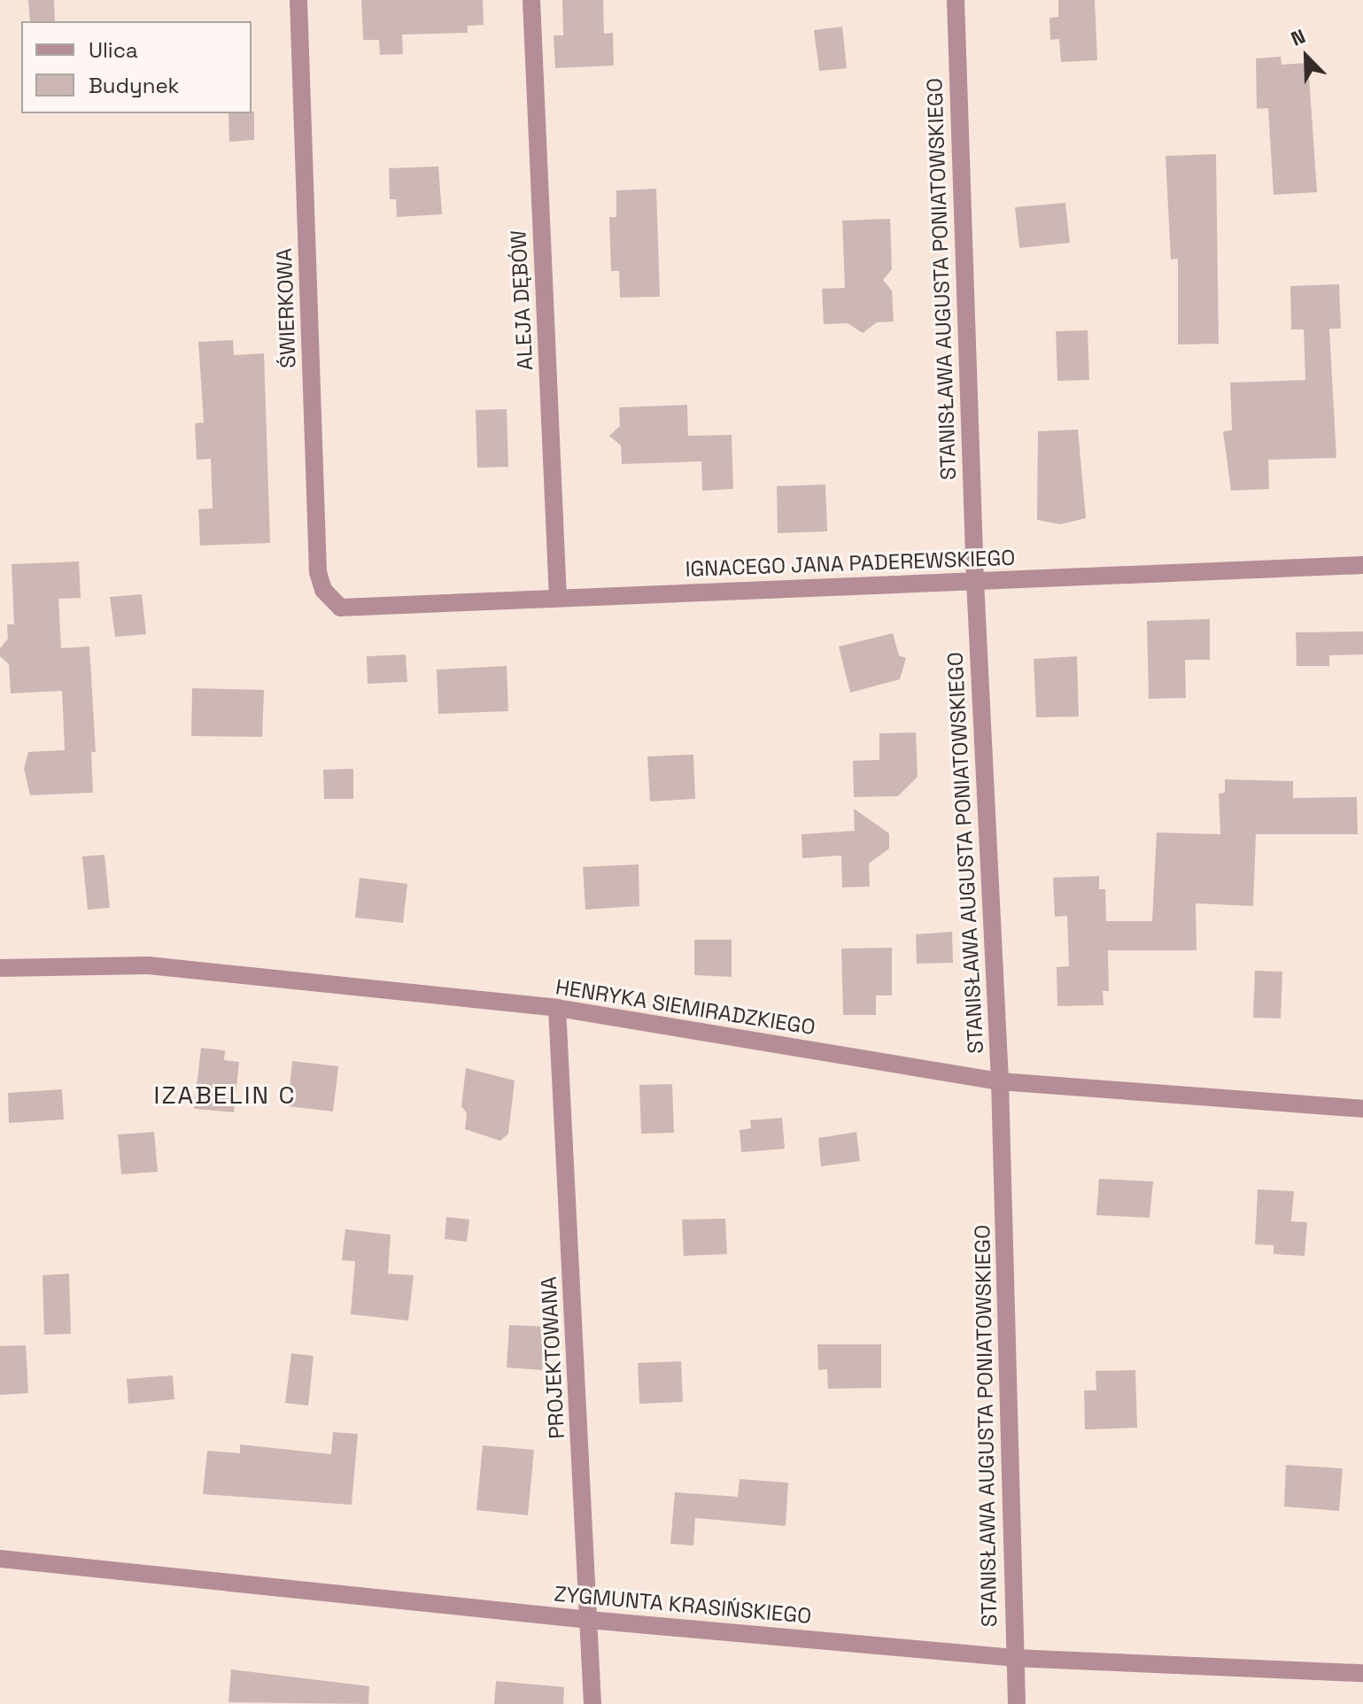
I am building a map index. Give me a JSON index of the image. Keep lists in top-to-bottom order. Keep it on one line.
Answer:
{"streets":{"street":["STANISŁAWA AUGUSTA PONIATOWSKIEGO","ALEJA DĘBÓW","ŚWIERKOWA","IGNACEGO JANA PADEREWSKIEGO","HENRYKA SIEMIRADZKIEGO","PROJEKTOWANA","ZYGMUNTA KRASIŃSKIEGO"]},"crossings":[["STANISŁAWA AUGUSTA PONIATOWSKIEGO","IGNACEGO JANA PADEREWSKIEGO"],["STANISŁAWA AUGUSTA PONIATOWSKIEGO","HENRYKA SIEMIRADZKIEGO"],["STANISŁAWA AUGUSTA PONIATOWSKIEGO","ZYGMUNTA KRASIŃSKIEGO"],["ALEJA DĘBÓW","IGNACEGO JANA PADEREWSKIEGO"],["ŚWIERKOWA","IGNACEGO JANA PADEREWSKIEGO"],["HENRYKA SIEMIRADZKIEGO","PROJEKTOWANA"],["PROJEKTOWANA","ZYGMUNTA KRASIŃSKIEGO"]],"districts":["IZABELIN C"],"legend":["Ulica","Budynek"],"north":"top left"}
